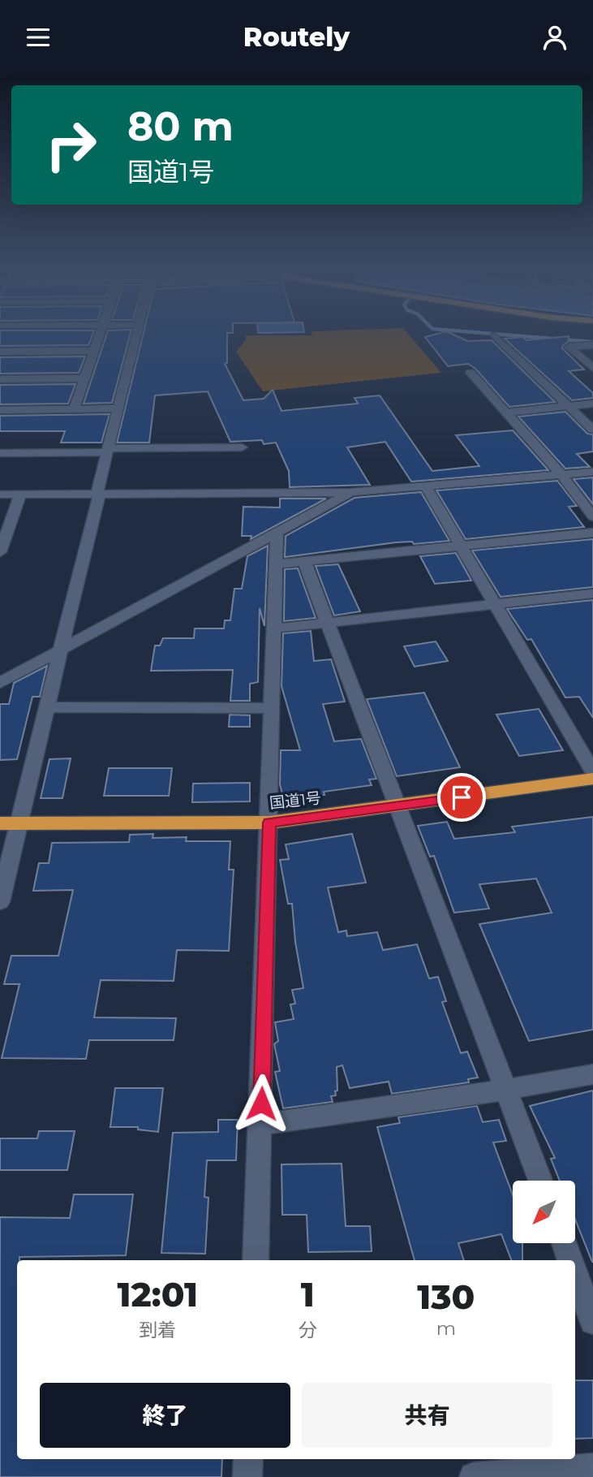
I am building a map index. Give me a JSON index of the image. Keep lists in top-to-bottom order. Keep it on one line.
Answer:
{"streets":{"highway":["国道1号"]},"north":"bottom left","page":{"header":"Routely","turn":["80 m","国道1号"],"eta":["12:01","到着","1","分","130","m"],"buttons":["終了","共有"]}}
